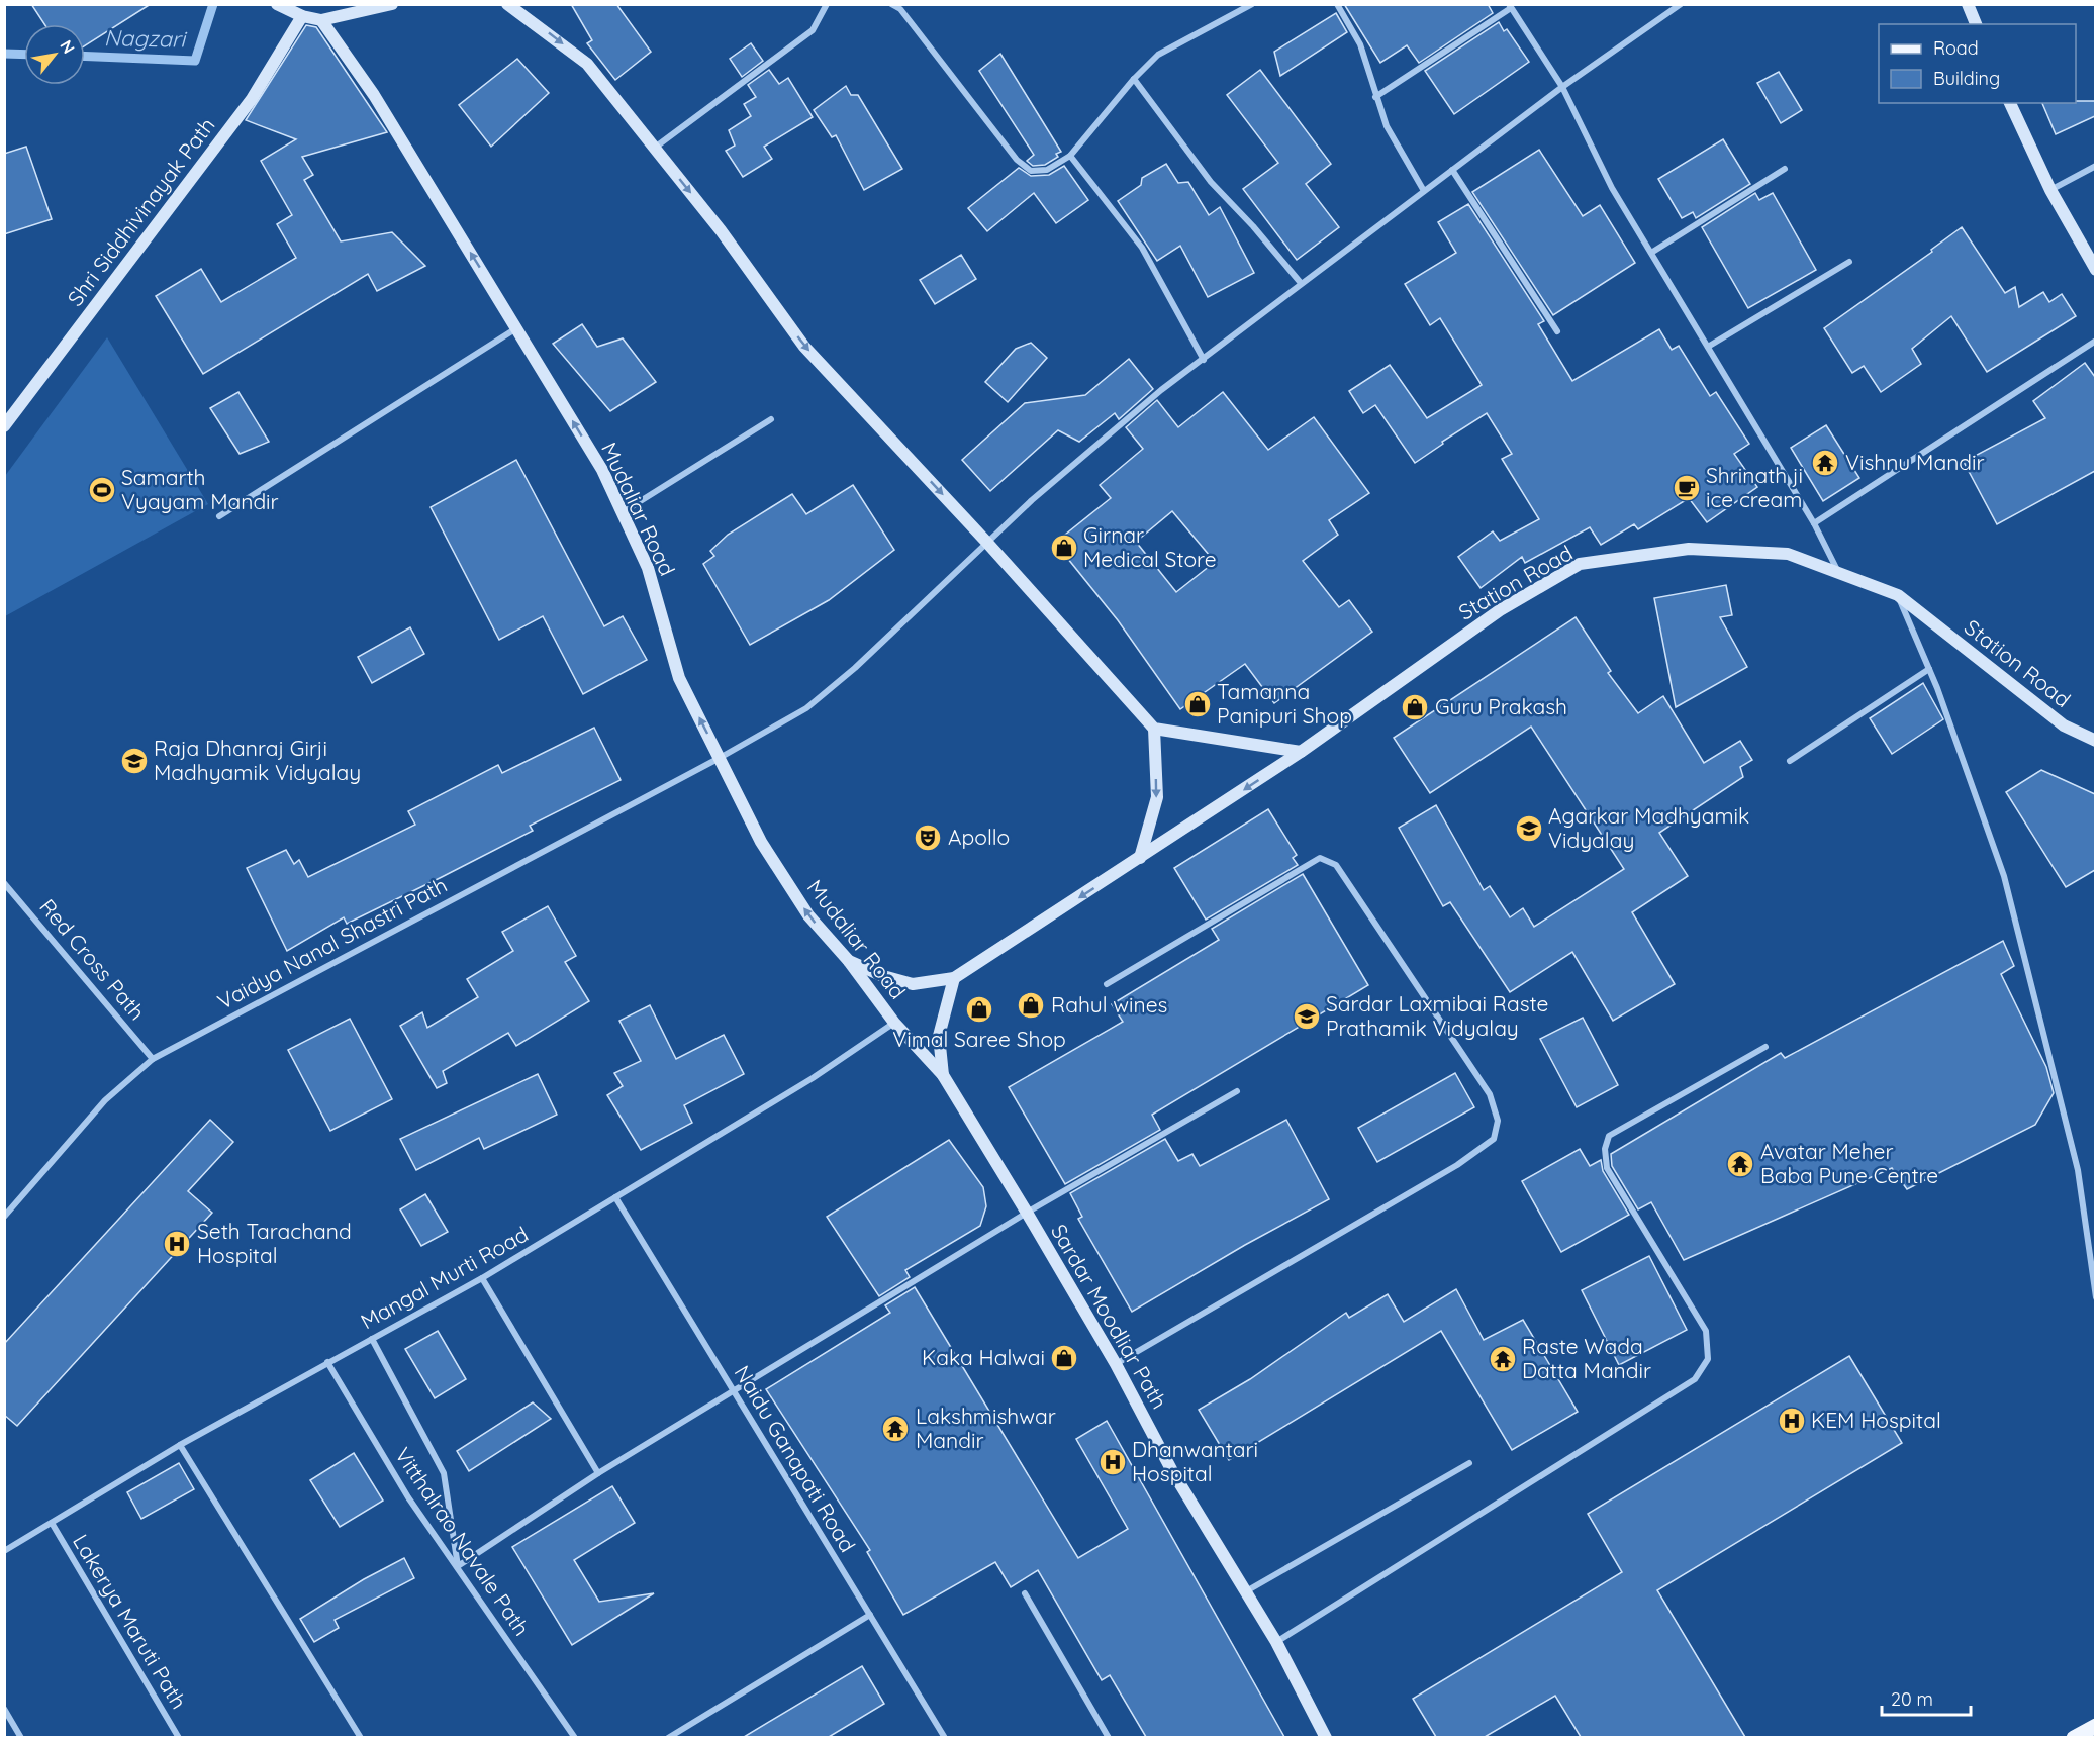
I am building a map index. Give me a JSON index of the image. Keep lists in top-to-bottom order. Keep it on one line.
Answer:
{"streets":{"street":["Shri Siddhivinayak Path","Mudaliar Road","Station Road","Vaidya Nanal Shastri Path","Red Cross Path","Mangal Murti Road","Sardar Moodliar Path","Naidu Ganapati Road","Vitthalrao Navale Path","Lakerya Maruti Path"]},"crossings":[["Mudaliar Road","Vaidya Nanal Shastri Path"],["Mudaliar Road","Mangal Murti Road"],["Mudaliar Road","Sardar Moodliar Path"],["Station Road","Sardar Moodliar Path"],["Vaidya Nanal Shastri Path","Red Cross Path"],["Mangal Murti Road","Sardar Moodliar Path"],["Mangal Murti Road","Naidu Ganapati Road"],["Mangal Murti Road","Vitthalrao Navale Path"],["Mangal Murti Road","Lakerya Maruti Path"]],"one_way":["Mudaliar Road"],"water":["Nagzari"],"places":{"temple":["Vishnu Mandir","Avatar Meher Baba Pune Centre","Raste Wada Datta Mandir","Lakshmishwar Mandir"],"cafe":["Shrinath ji ice cream"],"sports":["Samarth Vyayam Mandir"],"shop":["Girnar Medical Store","Tamanna Panipuri Shop","Guru Prakash","Rahul wines","Vimal Saree Shop","Kaka Halwai"],"school or university":["Raja Dhanraj Girji Madhyamik Vidyalay","Agarkar Madhyamik Vidyalay","Sardar Laxmibai Raste Prathamik Vidyalay"],"theatre":["Apollo"],"hospital":["Seth Tarachand Hospital","KEM Hospital","Dhanwantari Hospital"]},"legend":["Road","Building"],"scale_bar":"20 m","north":"top right"}
